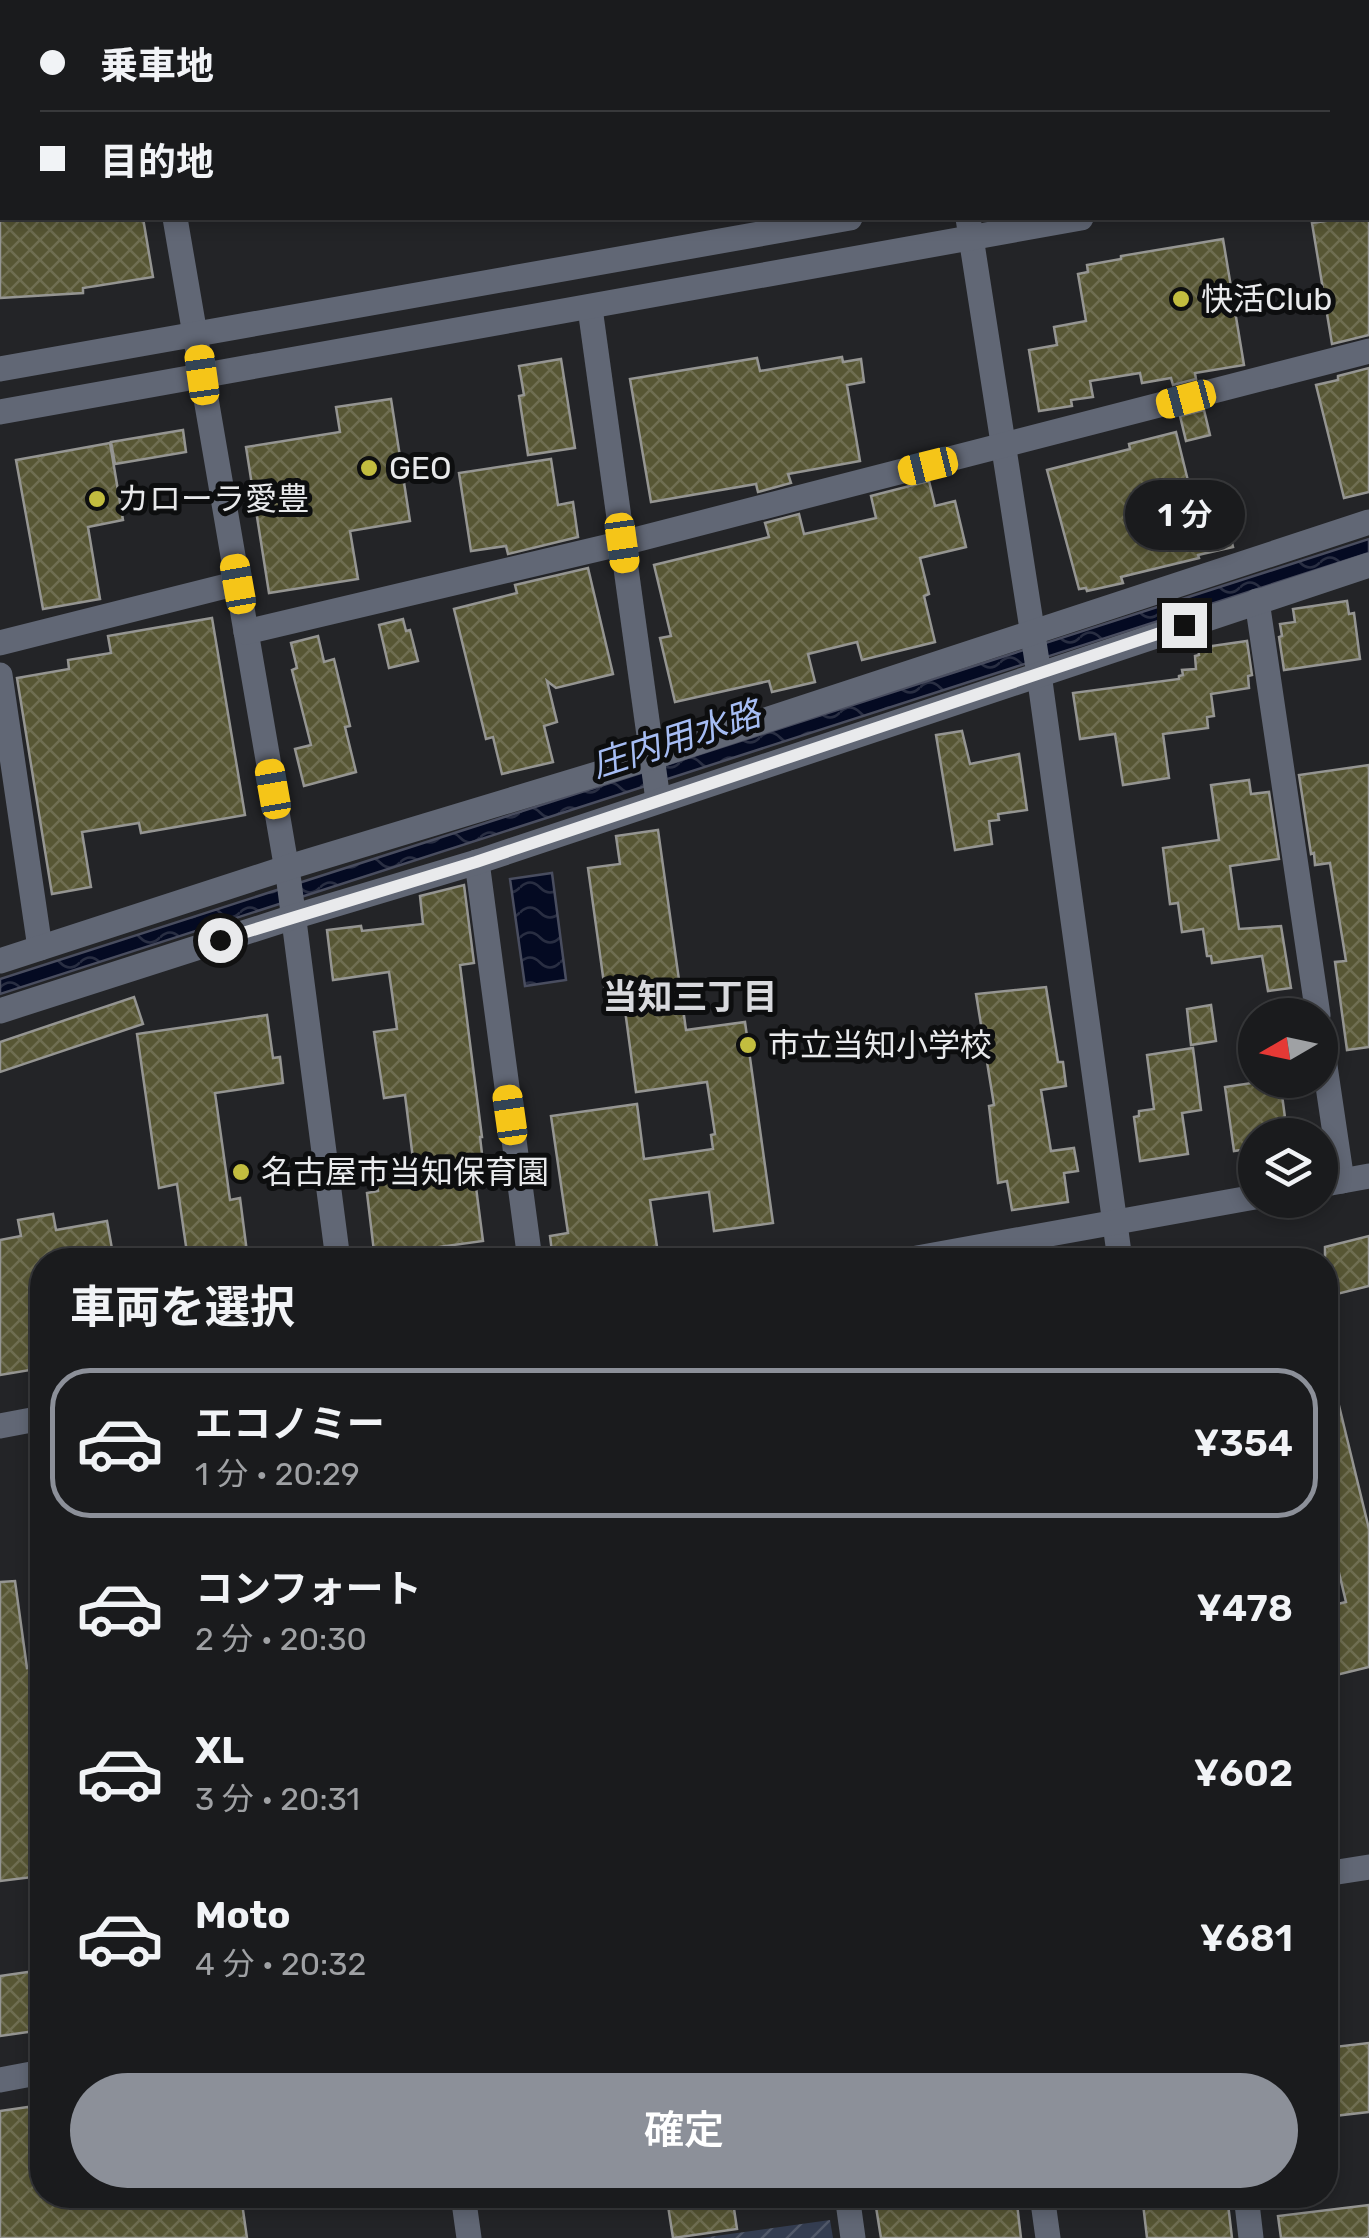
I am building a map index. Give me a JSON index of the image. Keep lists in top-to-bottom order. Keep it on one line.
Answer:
{"districts":["当知三丁目"],"water":["庄内用水路"],"places":["快活Club","GEO","カローラ愛豊","市立当知小学校","名古屋市当知保育園"],"north":"left","page":{"banner":["乗車地","目的地"],"bubble":"1 分","heading":"車両を選択","list":[{"name":"エコノミー","note":"1 分 · 20:29","value":"¥354"},{"name":"コンフォート","note":"2 分 · 20:30","value":"¥478"},{"name":"XL","note":"3 分 · 20:31","value":"¥602"},{"name":"Moto","note":"4 分 · 20:32","value":"¥681"}],"buttons":"確定"}}
